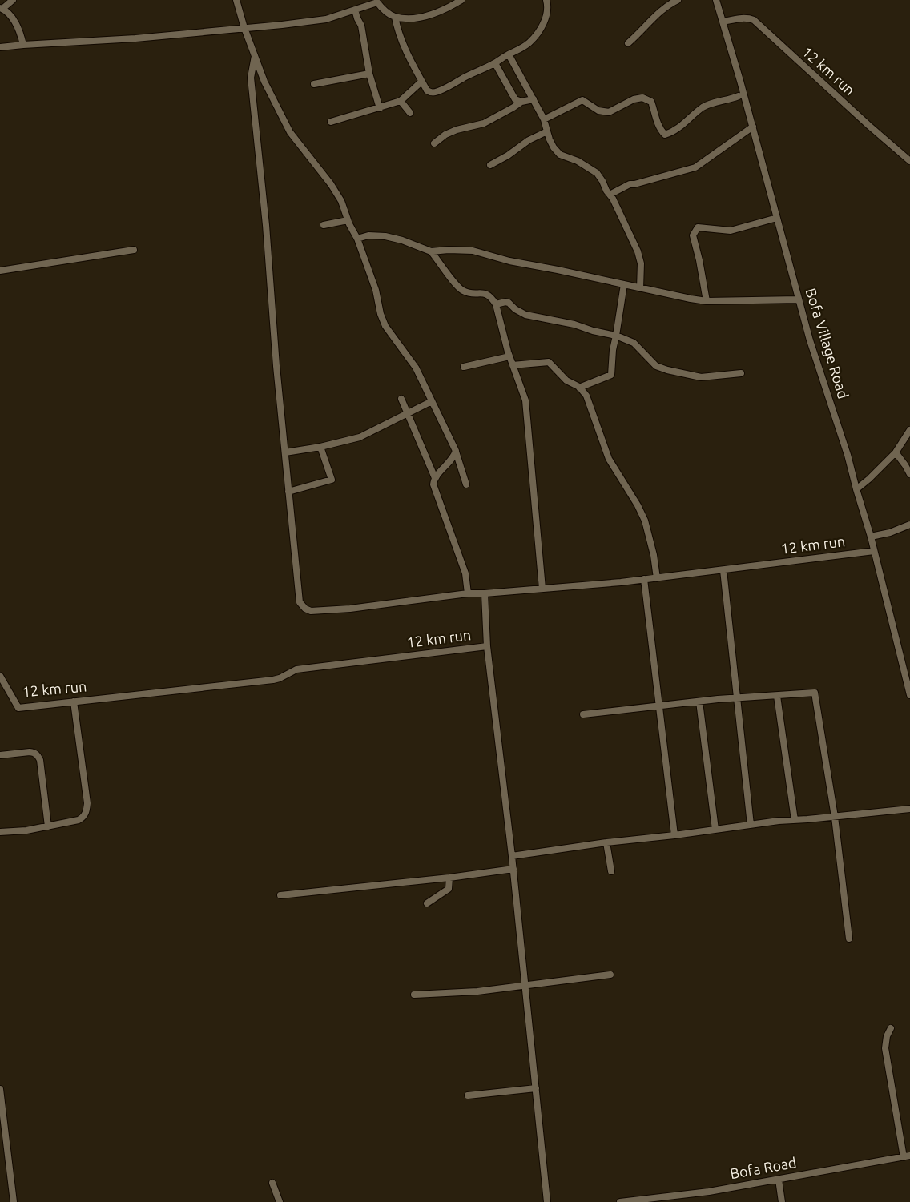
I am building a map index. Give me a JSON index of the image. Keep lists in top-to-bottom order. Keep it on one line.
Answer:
{"streets":{"street":["12 km run","Bofa Village Road","Bofa Road"]},"crossings":[["12 km run","Bofa Village Road"]]}
